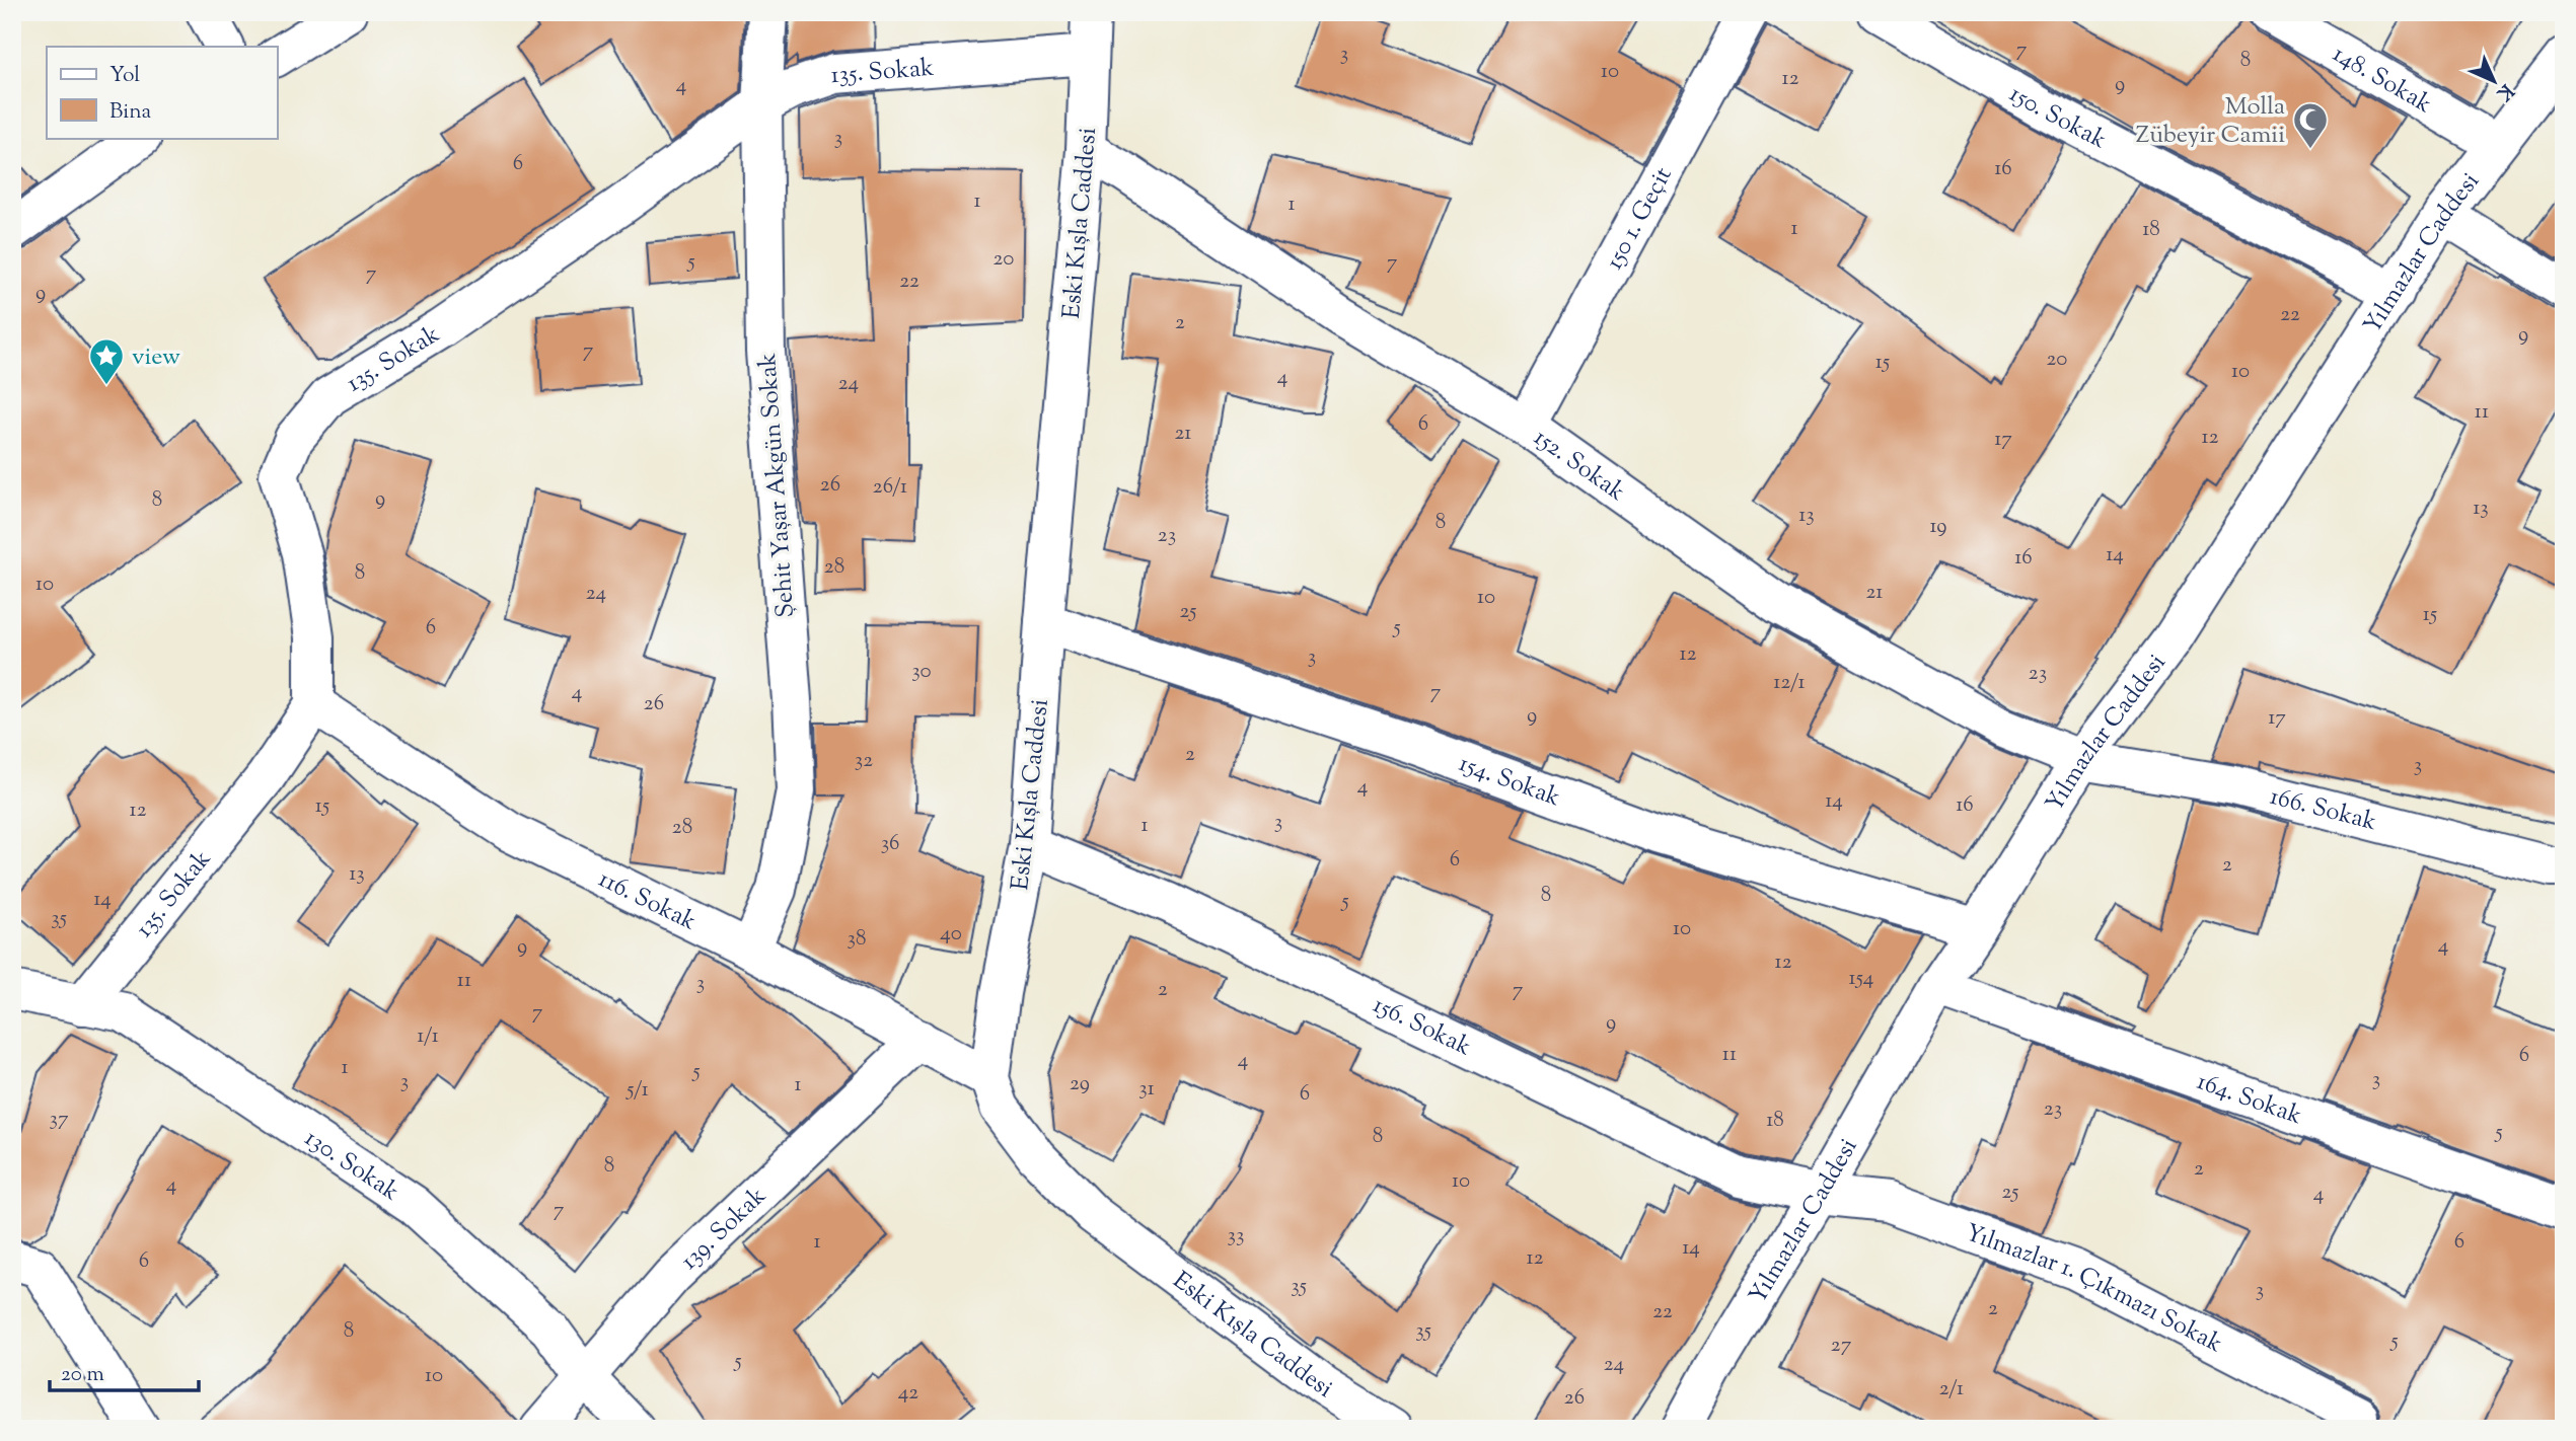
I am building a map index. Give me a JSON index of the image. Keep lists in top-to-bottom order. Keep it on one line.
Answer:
{"streets":{"street":["135. Sokak","148. Sokak","150. Sokak","150 1. Geçit","Eski Kışla Caddesi","Yılmazlar Caddesi","152. Sokak","Şehit Yaşar Akgün Sokak","154. Sokak","166. Sokak","116. Sokak","156. Sokak","164. Sokak","130. Sokak","139. Sokak","Yılmazlar 1. Çıkmazı Sokak"]},"crossings":[["135. Sokak","Eski Kışla Caddesi"],["135. Sokak","Şehit Yaşar Akgün Sokak"],["135. Sokak","116. Sokak"],["135. Sokak","130. Sokak"],["148. Sokak","Yılmazlar Caddesi"],["150. Sokak","Yılmazlar Caddesi"],["150 1. Geçit","152. Sokak"],["Eski Kışla Caddesi","152. Sokak"],["Eski Kışla Caddesi","154. Sokak"],["Eski Kışla Caddesi","116. Sokak"],["Eski Kışla Caddesi","156. Sokak"],["Yılmazlar Caddesi","152. Sokak"],["Yılmazlar Caddesi","154. Sokak"],["Yılmazlar Caddesi","166. Sokak"],["Yılmazlar Caddesi","156. Sokak"],["Yılmazlar Caddesi","164. Sokak"],["Yılmazlar Caddesi","Yılmazlar 1. Çıkmazı Sokak"],["152. Sokak","166. Sokak"],["Şehit Yaşar Akgün Sokak","116. Sokak"],["116. Sokak","139. Sokak"],["156. Sokak","Yılmazlar 1. Çıkmazı Sokak"],["130. Sokak","139. Sokak"]],"places":{"mosque":["Molla Zübeyir Camii"],"place":["view"]},"house_numbers":["7","3","8","10","12","9","4","3","6","16","1","1","1","18","20","5","7","7","22","9","22","2","9","7","20","15","10","4","24","11","6","21","12","17","26","26/1","9","8","13","13","8","19","23","14","16","28","8","10","21","24","10","25","15","6","5","12","3","30","23","12/1","4","7","26","9","17","2","32","3","4","14","16","15","12","3","1","28","36","6","2","13","8","14","5","35","10","40","38","4","9","12","154","11","3","2","7","7","9","1/1","11","6","4","1","5","3","3","29","1","31","5/1","6","23","37","18","5","8","8","2","10","4","25","4","7","33","1","6","14","12","6","35","3","2","22","8","35","5","27","5","24","10","2/1","42","26"],"legend":["Yol","Bina"],"scale_bar":"20 m","north":"bottom right"}
